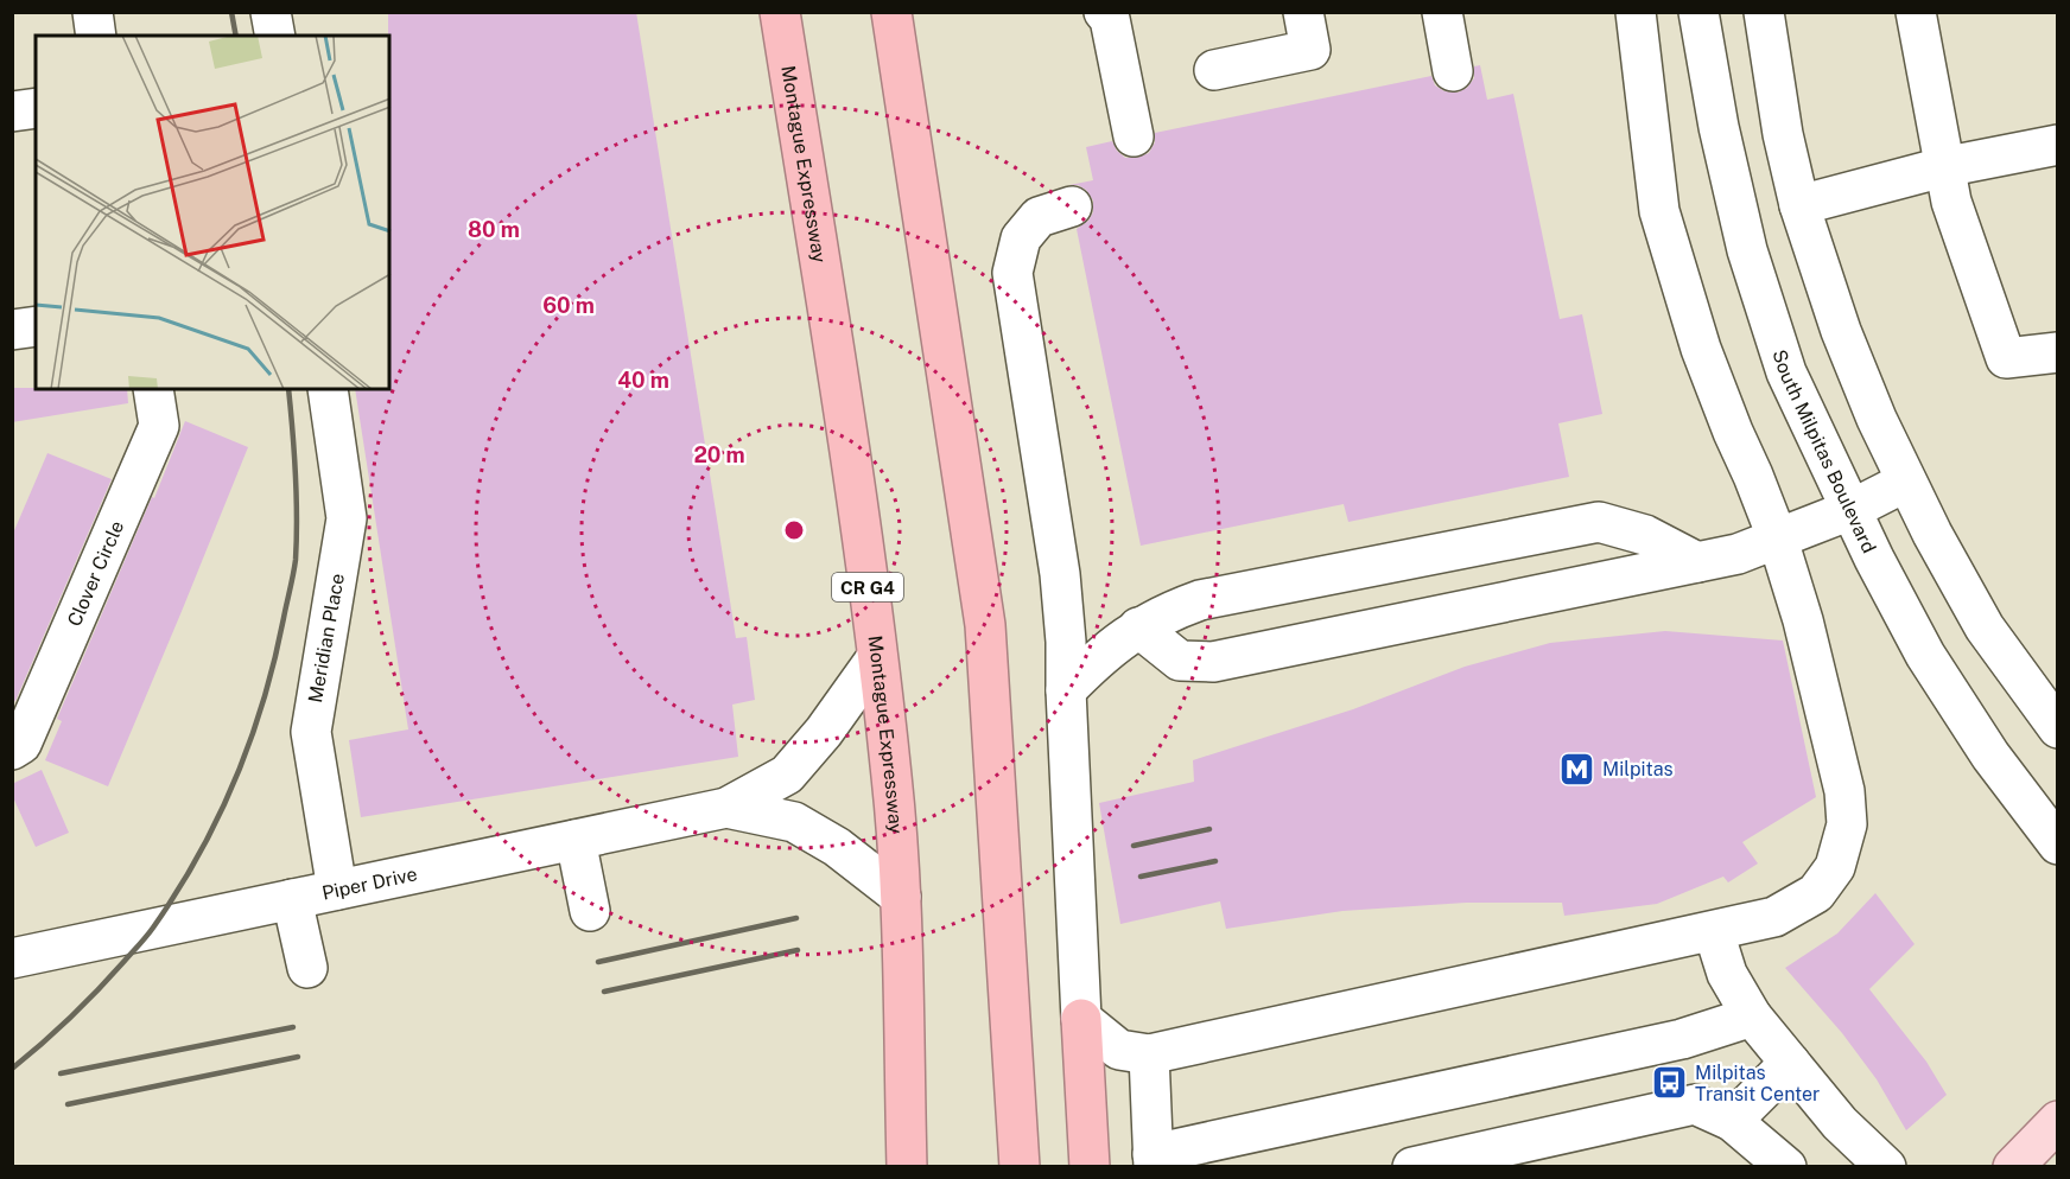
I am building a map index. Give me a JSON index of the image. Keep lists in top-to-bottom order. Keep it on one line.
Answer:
{"streets":{"highway":["Montague Expressway","CR G4"],"street":["South Milpitas Boulevard","Clover Circle","Meridian Place","Piper Drive"]},"crossings":[["Montague Expressway","Piper Drive"],["Meridian Place","Piper Drive"]],"places":{"metro station":["Milpitas"],"bus stop":["Milpitas Transit Center"]},"rings":["80 m","60 m","40 m","20 m"]}
